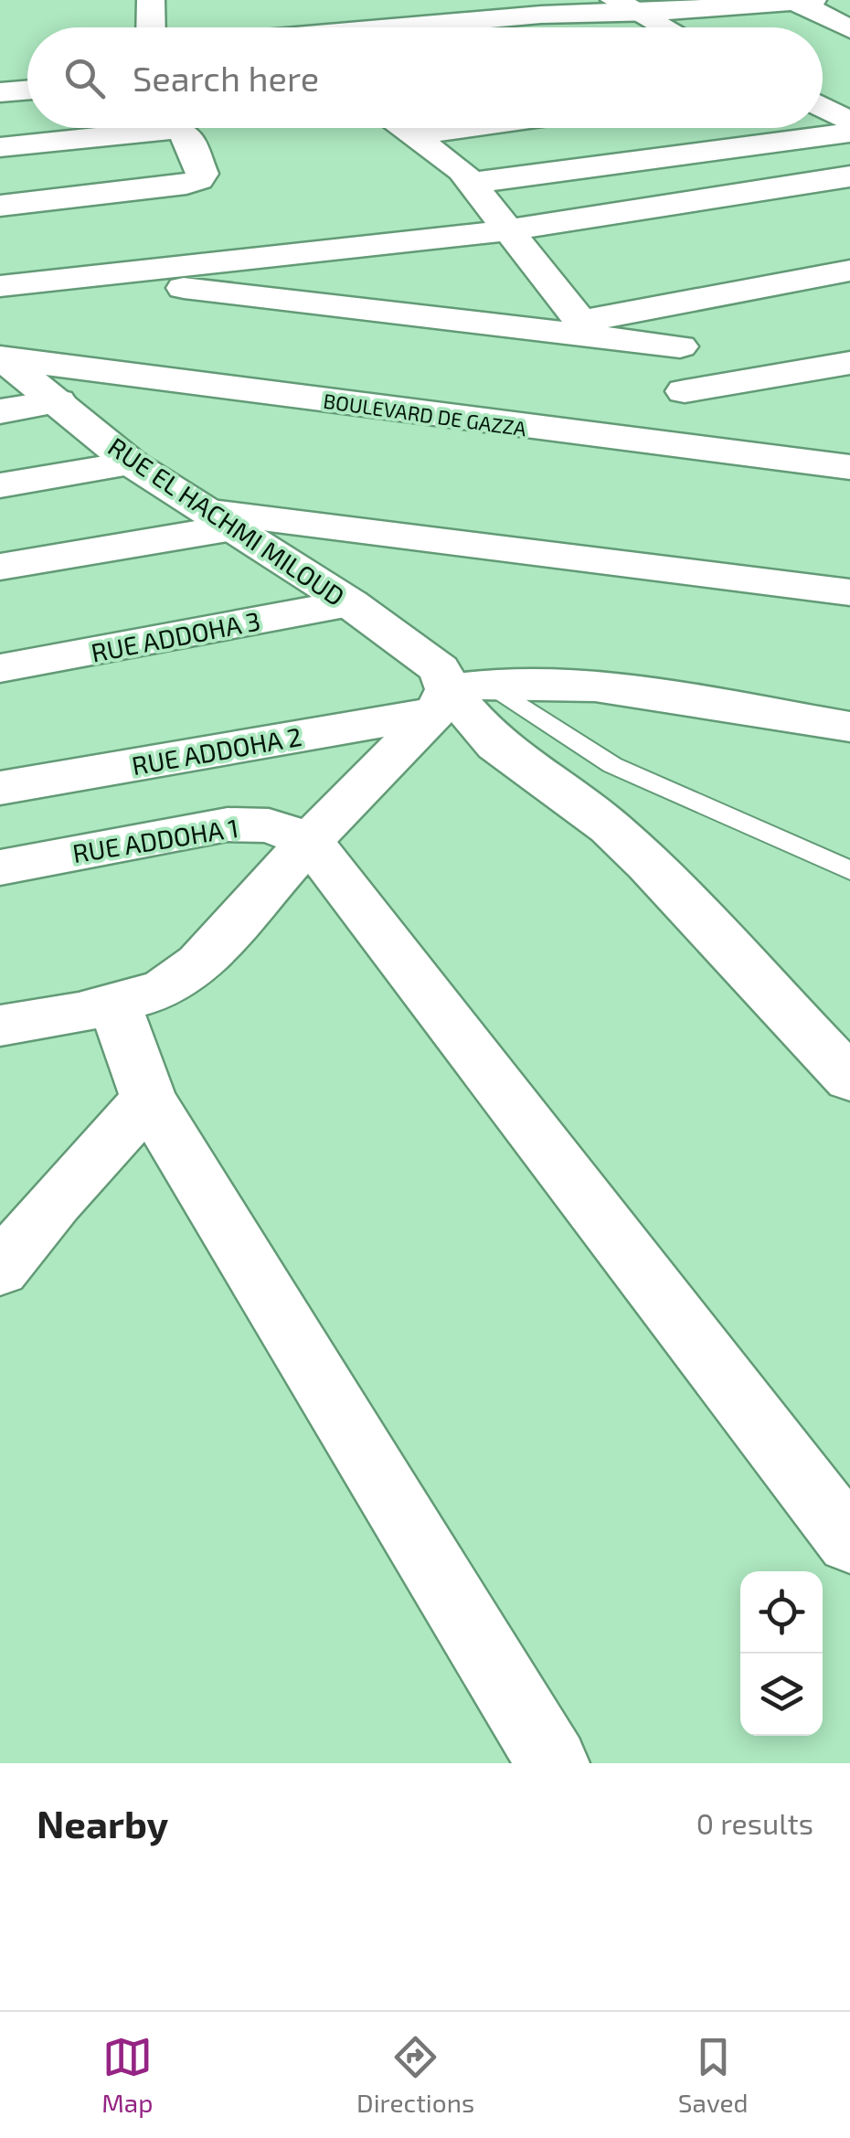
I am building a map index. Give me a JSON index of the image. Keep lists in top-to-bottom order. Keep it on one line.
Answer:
{"streets":{"street":["BOULEVARD DE GAZZA","RUE EL HACHMI MILOUD","RUE ADDOHA 3","RUE ADDOHA 2","RUE ADDOHA 1"]},"crossings":[["BOULEVARD DE GAZZA","RUE EL HACHMI MILOUD"],["RUE EL HACHMI MILOUD","RUE ADDOHA 3"],["RUE EL HACHMI MILOUD","RUE ADDOHA 2"]],"page":{"search":"Search here","heading":["Nearby","0 results"],"nav":["Map","Directions","Saved"]}}
